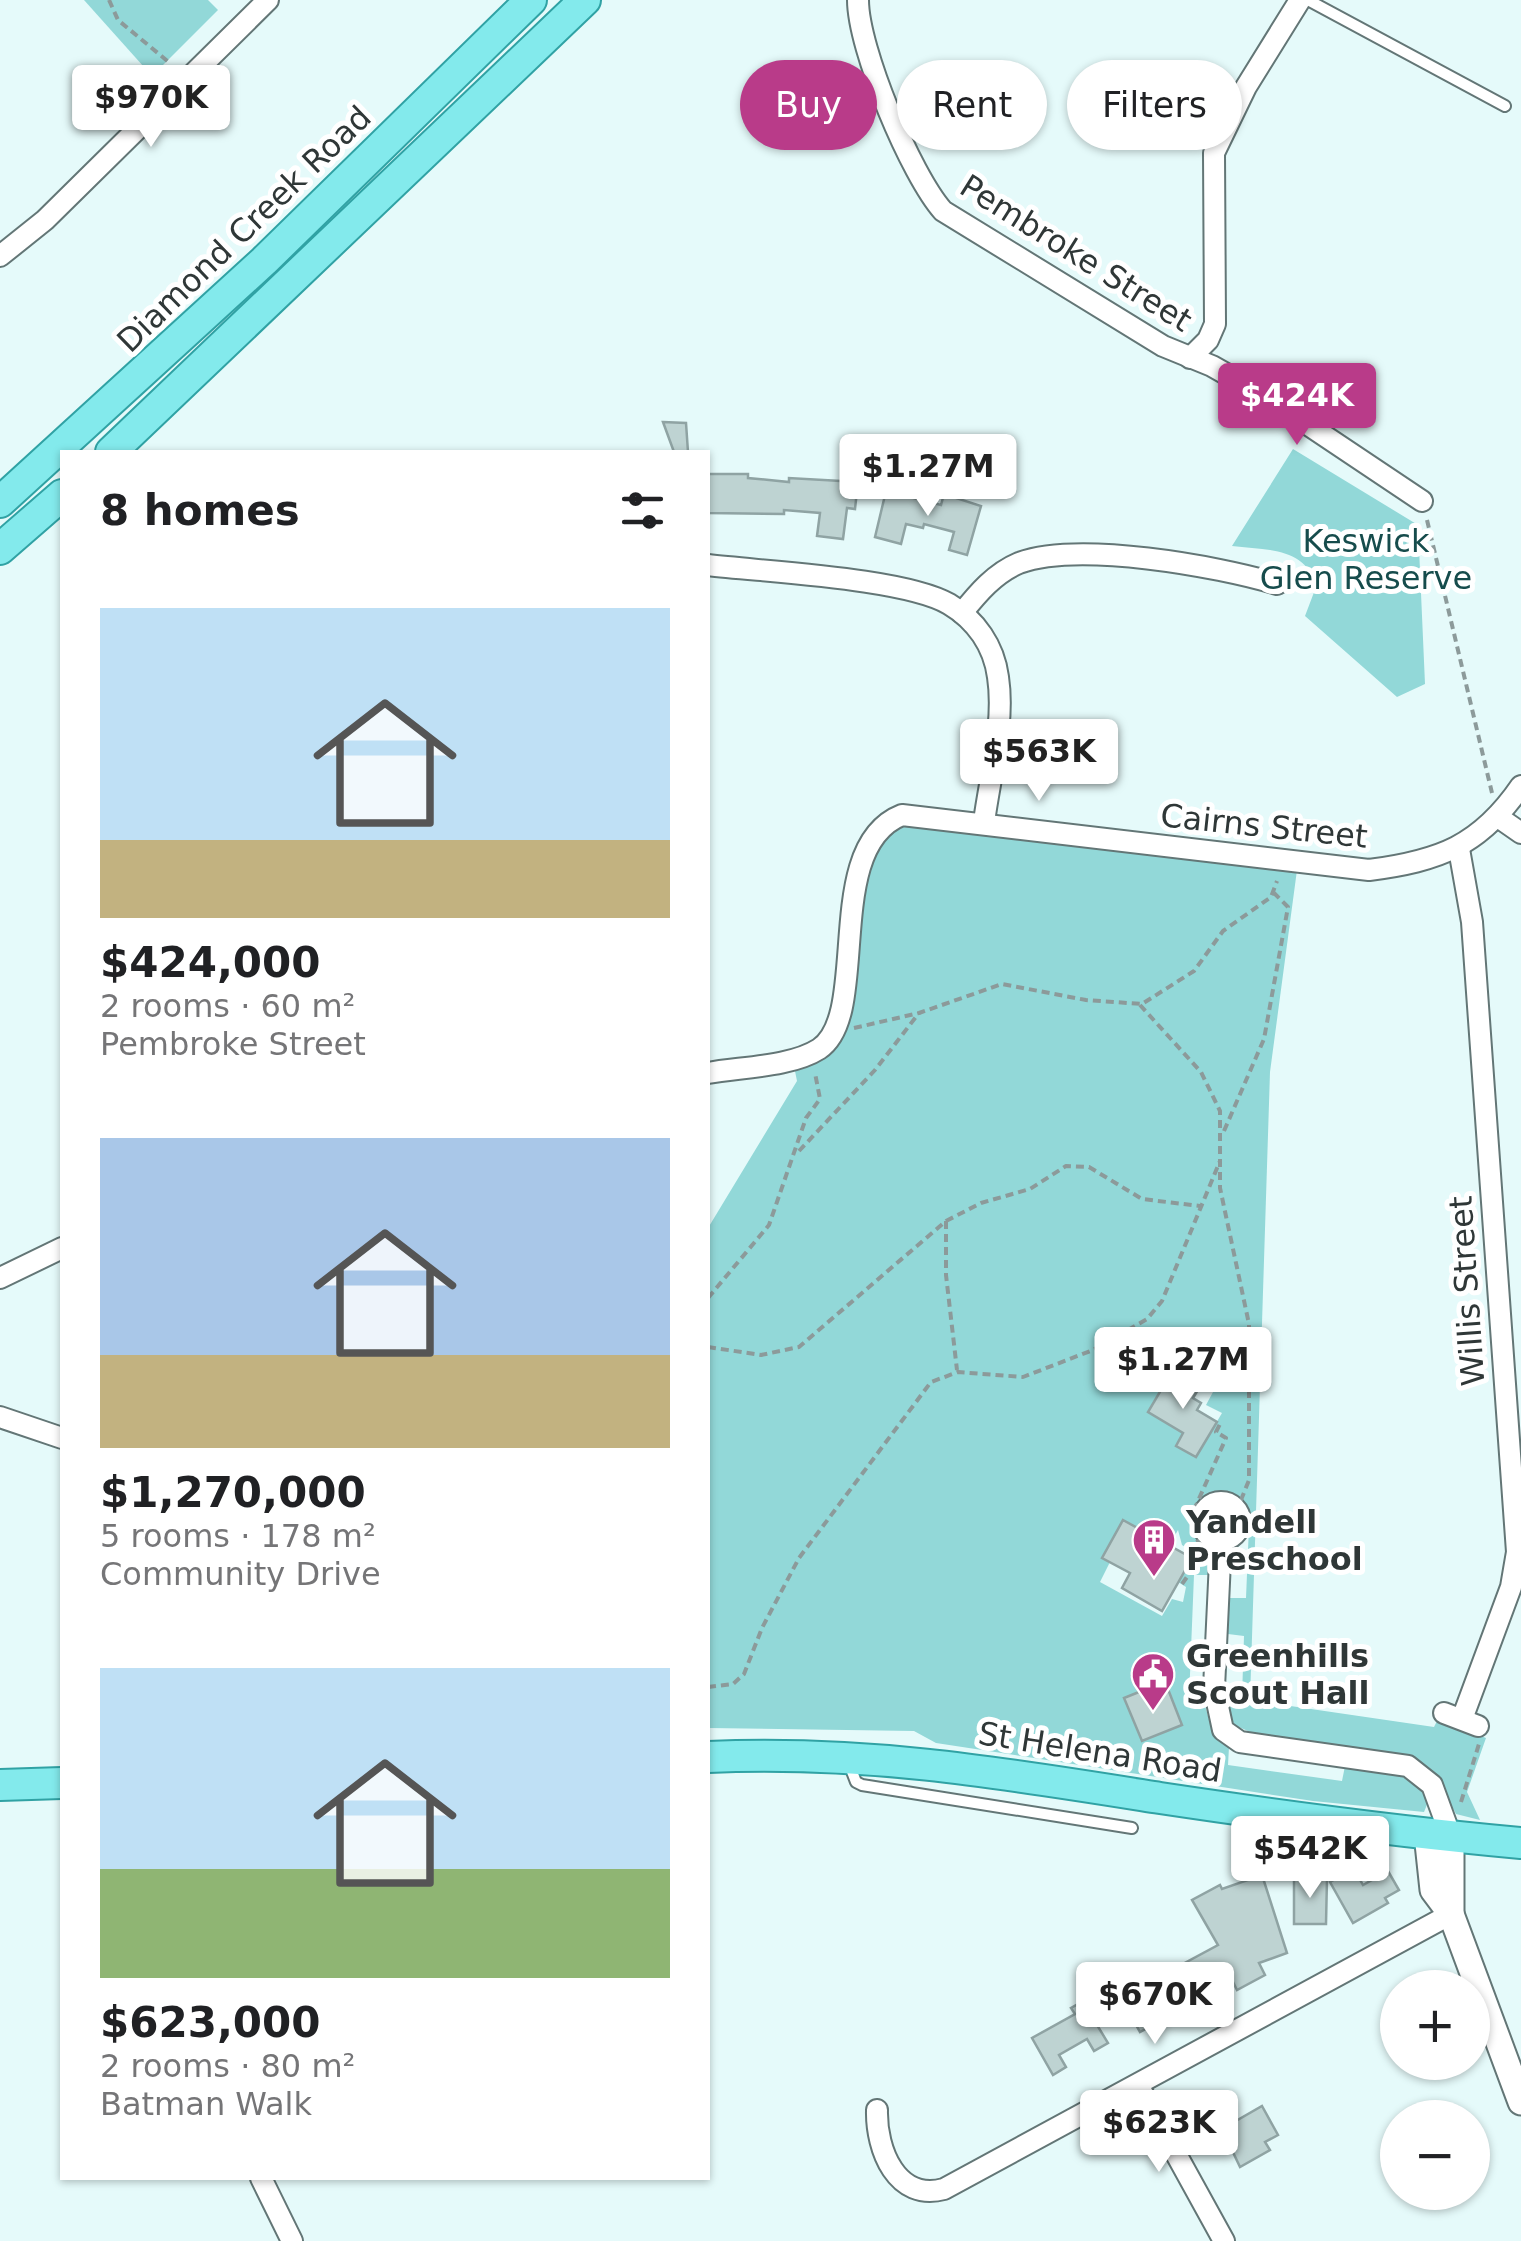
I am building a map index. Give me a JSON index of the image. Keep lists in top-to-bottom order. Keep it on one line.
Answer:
{"streets":{"main road":["Diamond Creek Road","St Helena Road"],"street":["Pembroke Street","Cairns Street","Willis Street"]},"crossings":[["Cairns Street","Willis Street"]],"parks":["Keswick Glen Reserve"],"places":{"building":["Yandell Preschool"],"public building":["Greenhills Scout Hall"]},"page":{"chip":["Buy","Rent","Filters"],"price":["$970K","$424K","$1.27M","$563K","$1.27M","$542K","$670K","$623K"],"heading":"8 homes","list":[{"name":"$424,000","note":"2 rooms · 60 m² · Pembroke Street"},{"name":"$1,270,000","note":"5 rooms · 178 m² · Community Drive"},{"name":"$623,000","note":"2 rooms · 80 m² · Batman Walk"}],"map_buttons":["+","−"]}}
